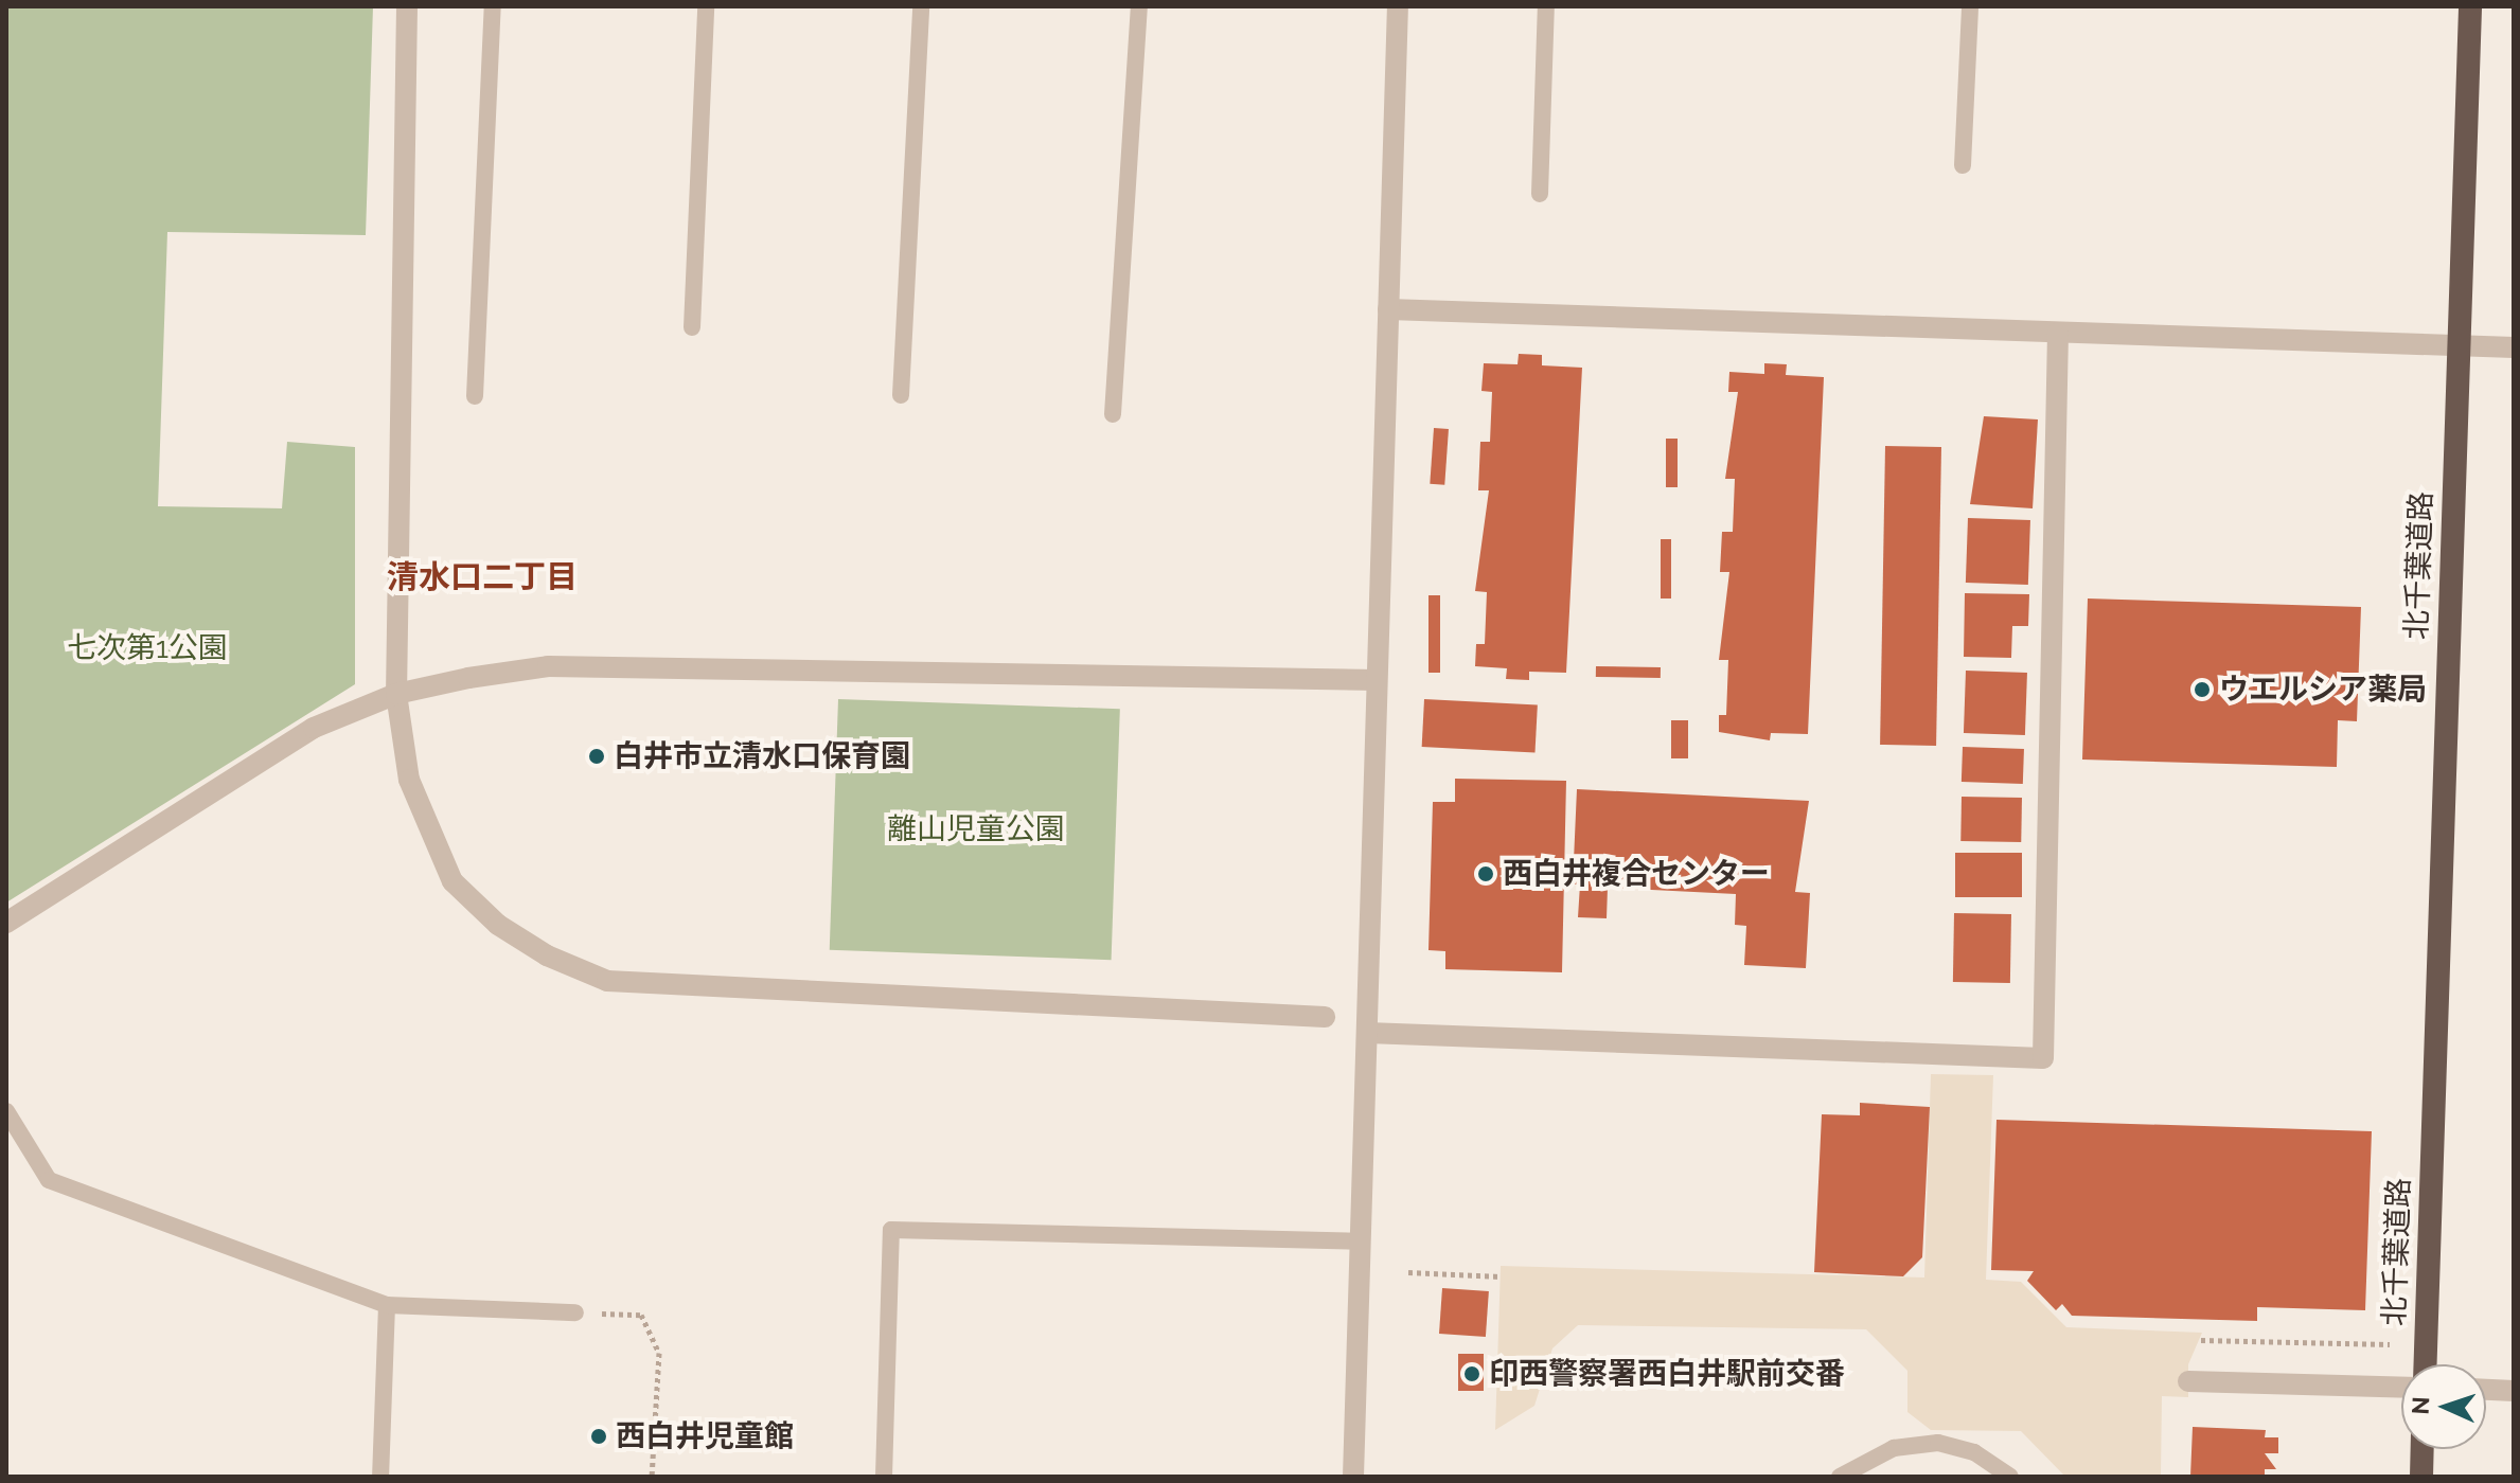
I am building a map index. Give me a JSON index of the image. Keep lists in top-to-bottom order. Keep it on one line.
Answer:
{"streets":{"highway":["北千葉道路"]},"districts":["清水口二丁目"],"parks":["七次第1公園","離山児童公園"],"places":["ウエルシア薬局","白井市立清水口保育園","西白井複合センター","印西警察署西白井駅前交番","西白井児童館"],"north":"left"}
